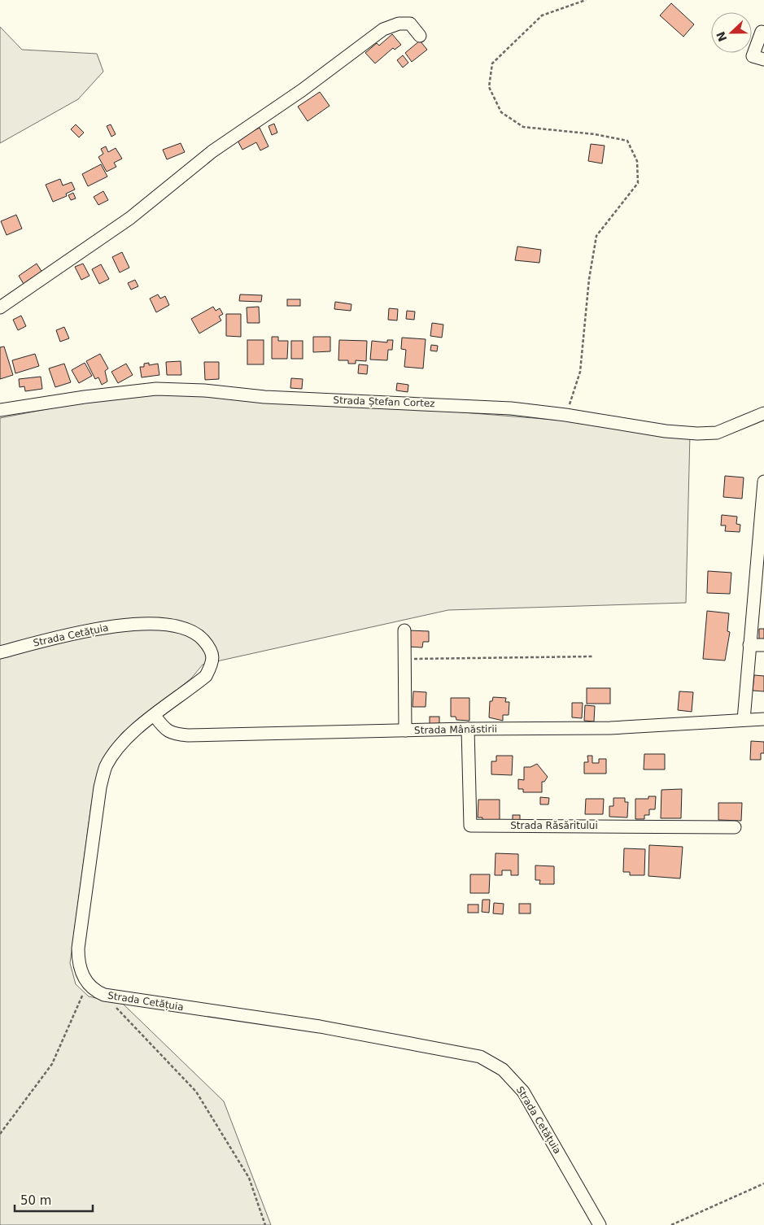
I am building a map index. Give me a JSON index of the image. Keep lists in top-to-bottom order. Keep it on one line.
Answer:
{"streets":{"street":["Strada Ștefan Cortez","Strada Cetățuia","Strada Mânăstirii","Strada Răsăritului"]},"crossings":[["Strada Cetățuia","Strada Mânăstirii"],["Strada Mânăstirii","Strada Răsăritului"]],"scale_bar":"50 m","north":"left"}
